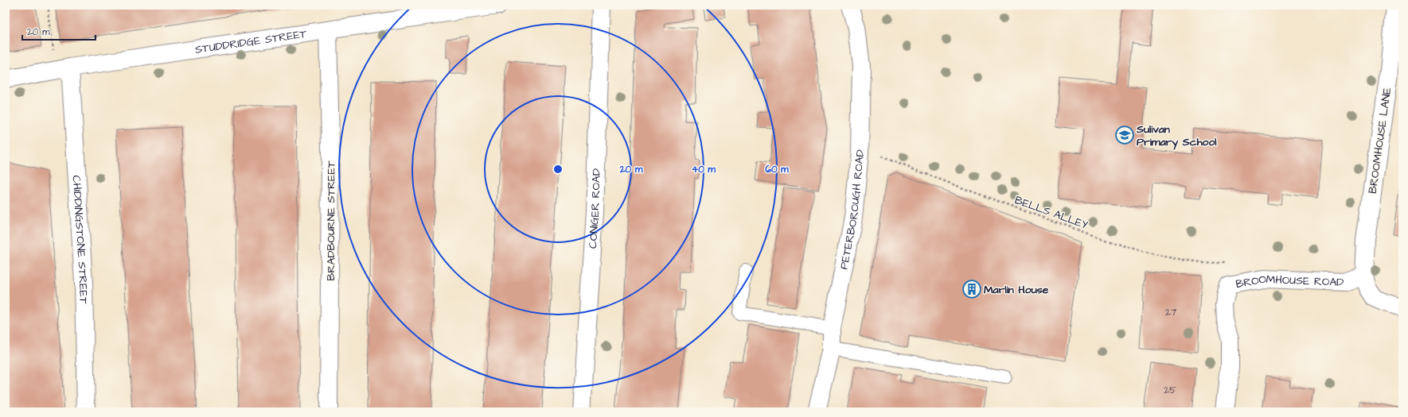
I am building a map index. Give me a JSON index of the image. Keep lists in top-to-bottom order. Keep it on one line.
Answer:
{"streets":{"street":["STUDDRIDGE STREET","BROOMHOUSE LANE","CONIGER ROAD","PETERBOROUGH ROAD","BRADBOURNE STREET","CHIDDINGSTONE STREET","BROOMHOUSE ROAD"],"path":["BELLS ALLEY"]},"crossings":[["STUDDRIDGE STREET","BRADBOURNE STREET"],["STUDDRIDGE STREET","CHIDDINGSTONE STREET"],["BROOMHOUSE LANE","BROOMHOUSE ROAD"]],"places":{"school or university":["Sulivan Primary School"],"building":["Marlin House"]},"house_numbers":["27","25"],"scale_bar":"20 m","rings":["20 m","40 m","60 m"]}
